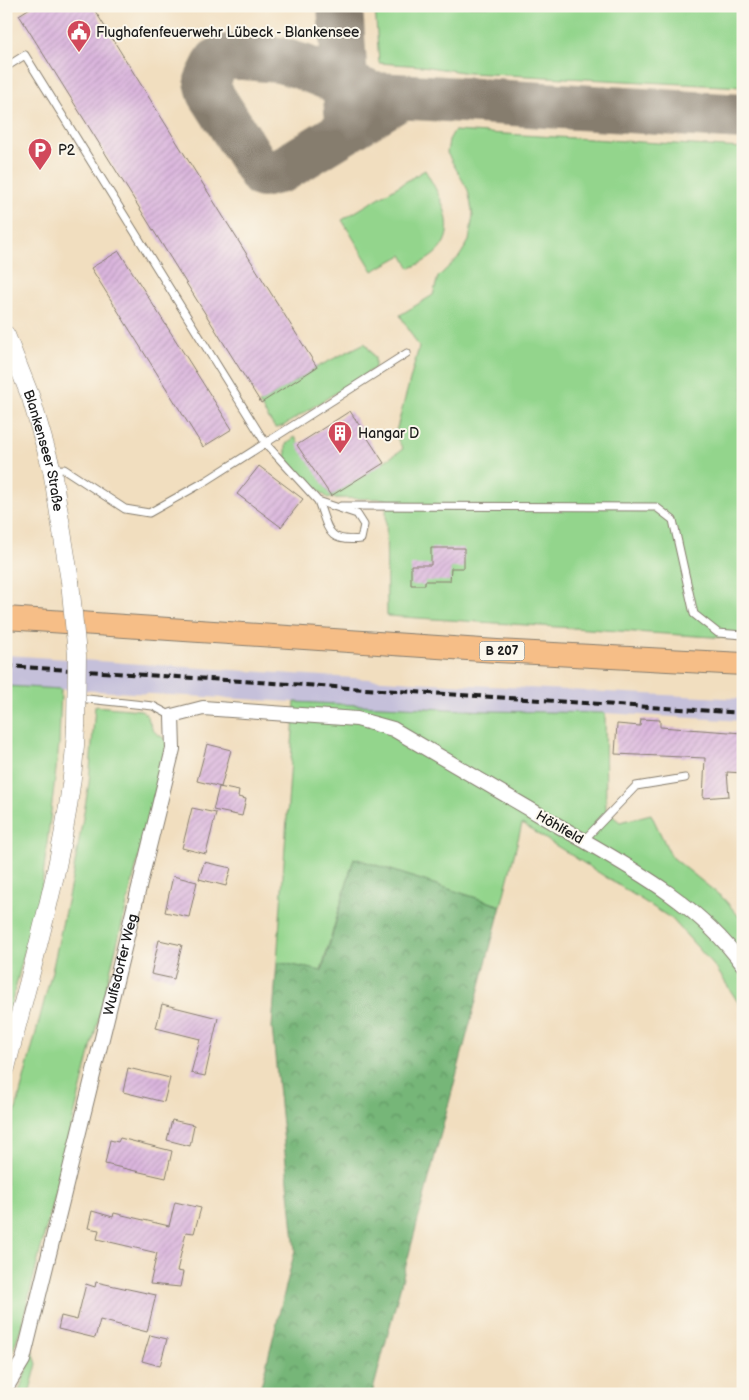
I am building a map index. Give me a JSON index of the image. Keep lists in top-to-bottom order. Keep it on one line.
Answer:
{"streets":{"main road":["B 207"],"street":["Blankenseer Straße","Höhlfeld","Wulfsdorfer Weg"]},"crossings":[["Höhlfeld","Wulfsdorfer Weg"]],"places":{"public building":["Flughafenfeuerwehr Lübeck - Blankensee"],"parking":["P2"],"building":["Hangar D"]}}
